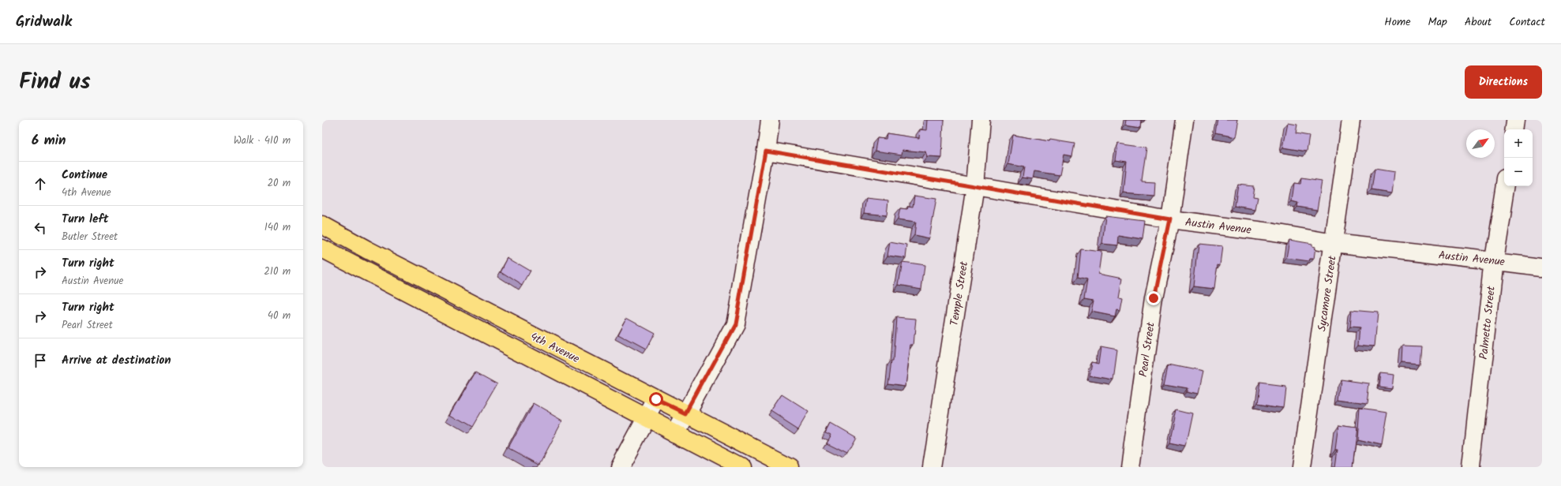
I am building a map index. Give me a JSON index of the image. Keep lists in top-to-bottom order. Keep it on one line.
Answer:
{"streets":{"main road":["4th Avenue"],"street":["Austin Avenue","Temple Street","Sycamore Street","Palmetto Street","Pearl Street"]},"crossings":[["Austin Avenue","Temple Street"],["Austin Avenue","Sycamore Street"],["Austin Avenue","Palmetto Street"],["Austin Avenue","Pearl Street"]],"north":"top right","page":{"header":"Gridwalk","nav":["Home","Map","About","Contact"],"title":"Find us","buttons":"Directions","heading":["6 min","Walk · 410 m"],"map_buttons":["+","−"],"list":[["Continue","4th Avenue","20 m"],["Turn left","Butler Street","140 m"],["Turn right","Austin Avenue","210 m"],["Turn right","Pearl Street","40 m"],"Arrive at destination"]}}
